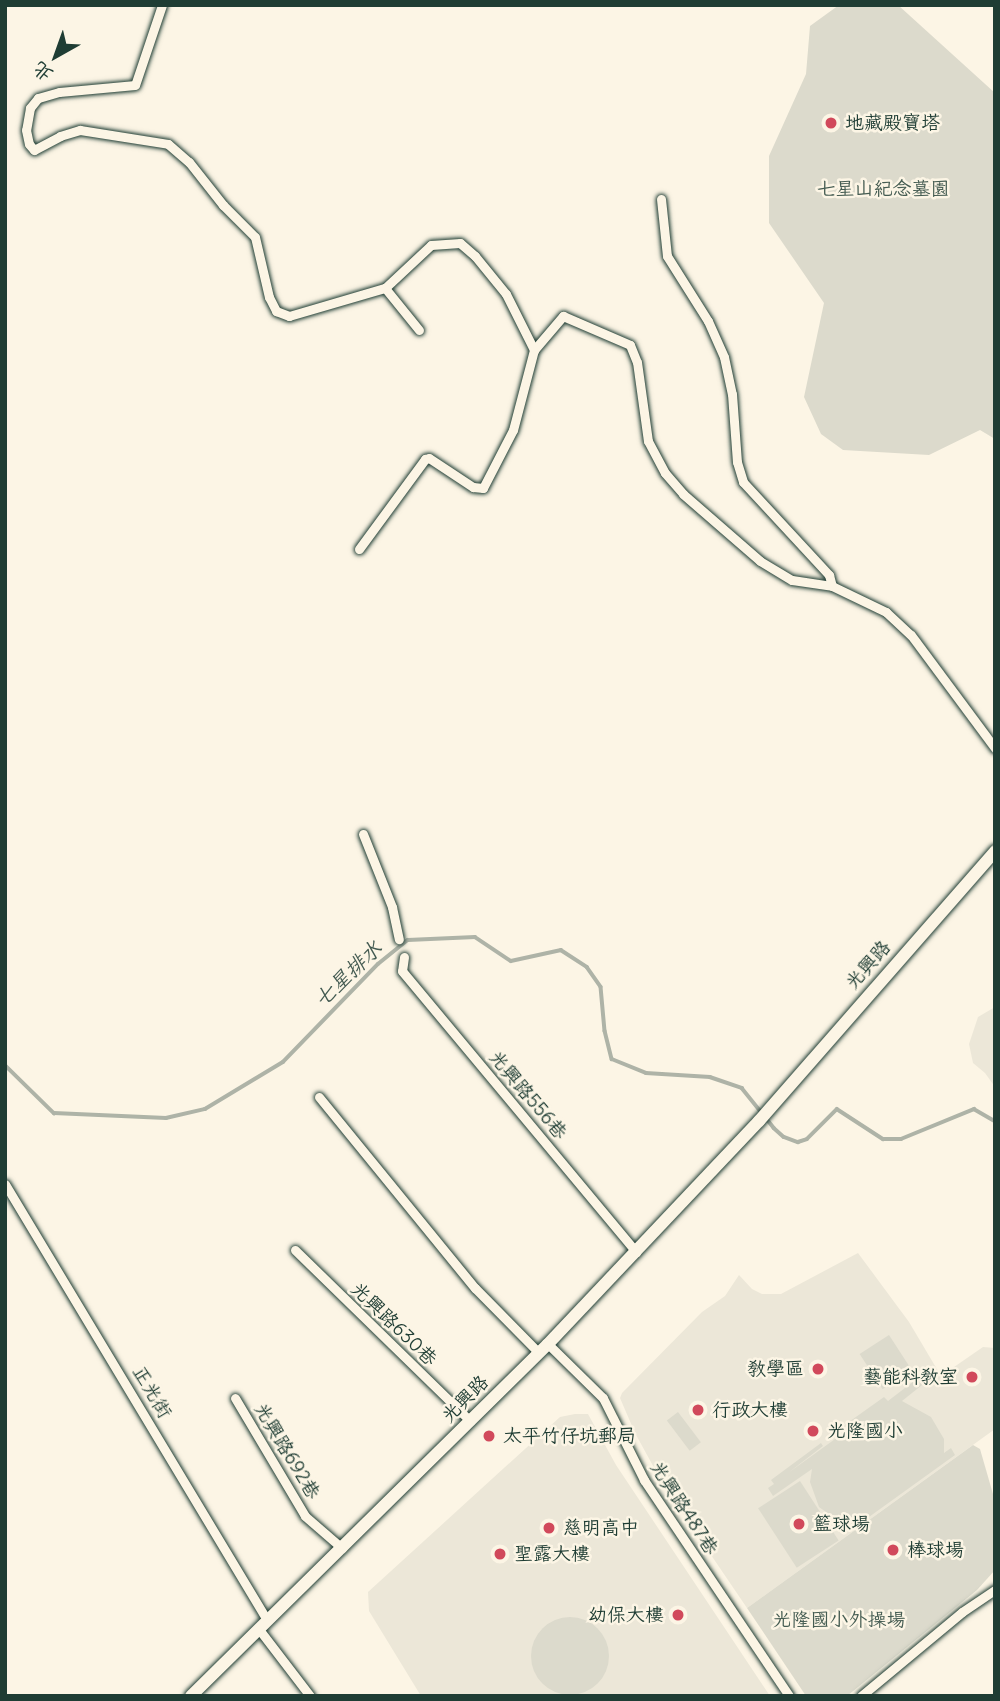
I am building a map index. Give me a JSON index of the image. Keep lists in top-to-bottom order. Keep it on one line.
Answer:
{"streets":{"main road":["光興路"],"street":["光興路556巷","光興路630巷","正光街","光興路692巷","光興路487巷"]},"crossings":[["光興路","光興路556巷"],["光興路","光興路630巷"],["光興路","正光街"],["光興路","光興路692巷"],["光興路","光興路487巷"]],"water":["七星排水"],"parks":["七星山紀念墓園","光隆國小外操場"],"places":["地藏殿寶塔","教學區","藝能科教室","行政大樓","光隆國小","太平竹仔坑郵局","籃球場","慈明高中","棒球場","聖露大樓","幼保大樓"],"north":"bottom left"}
